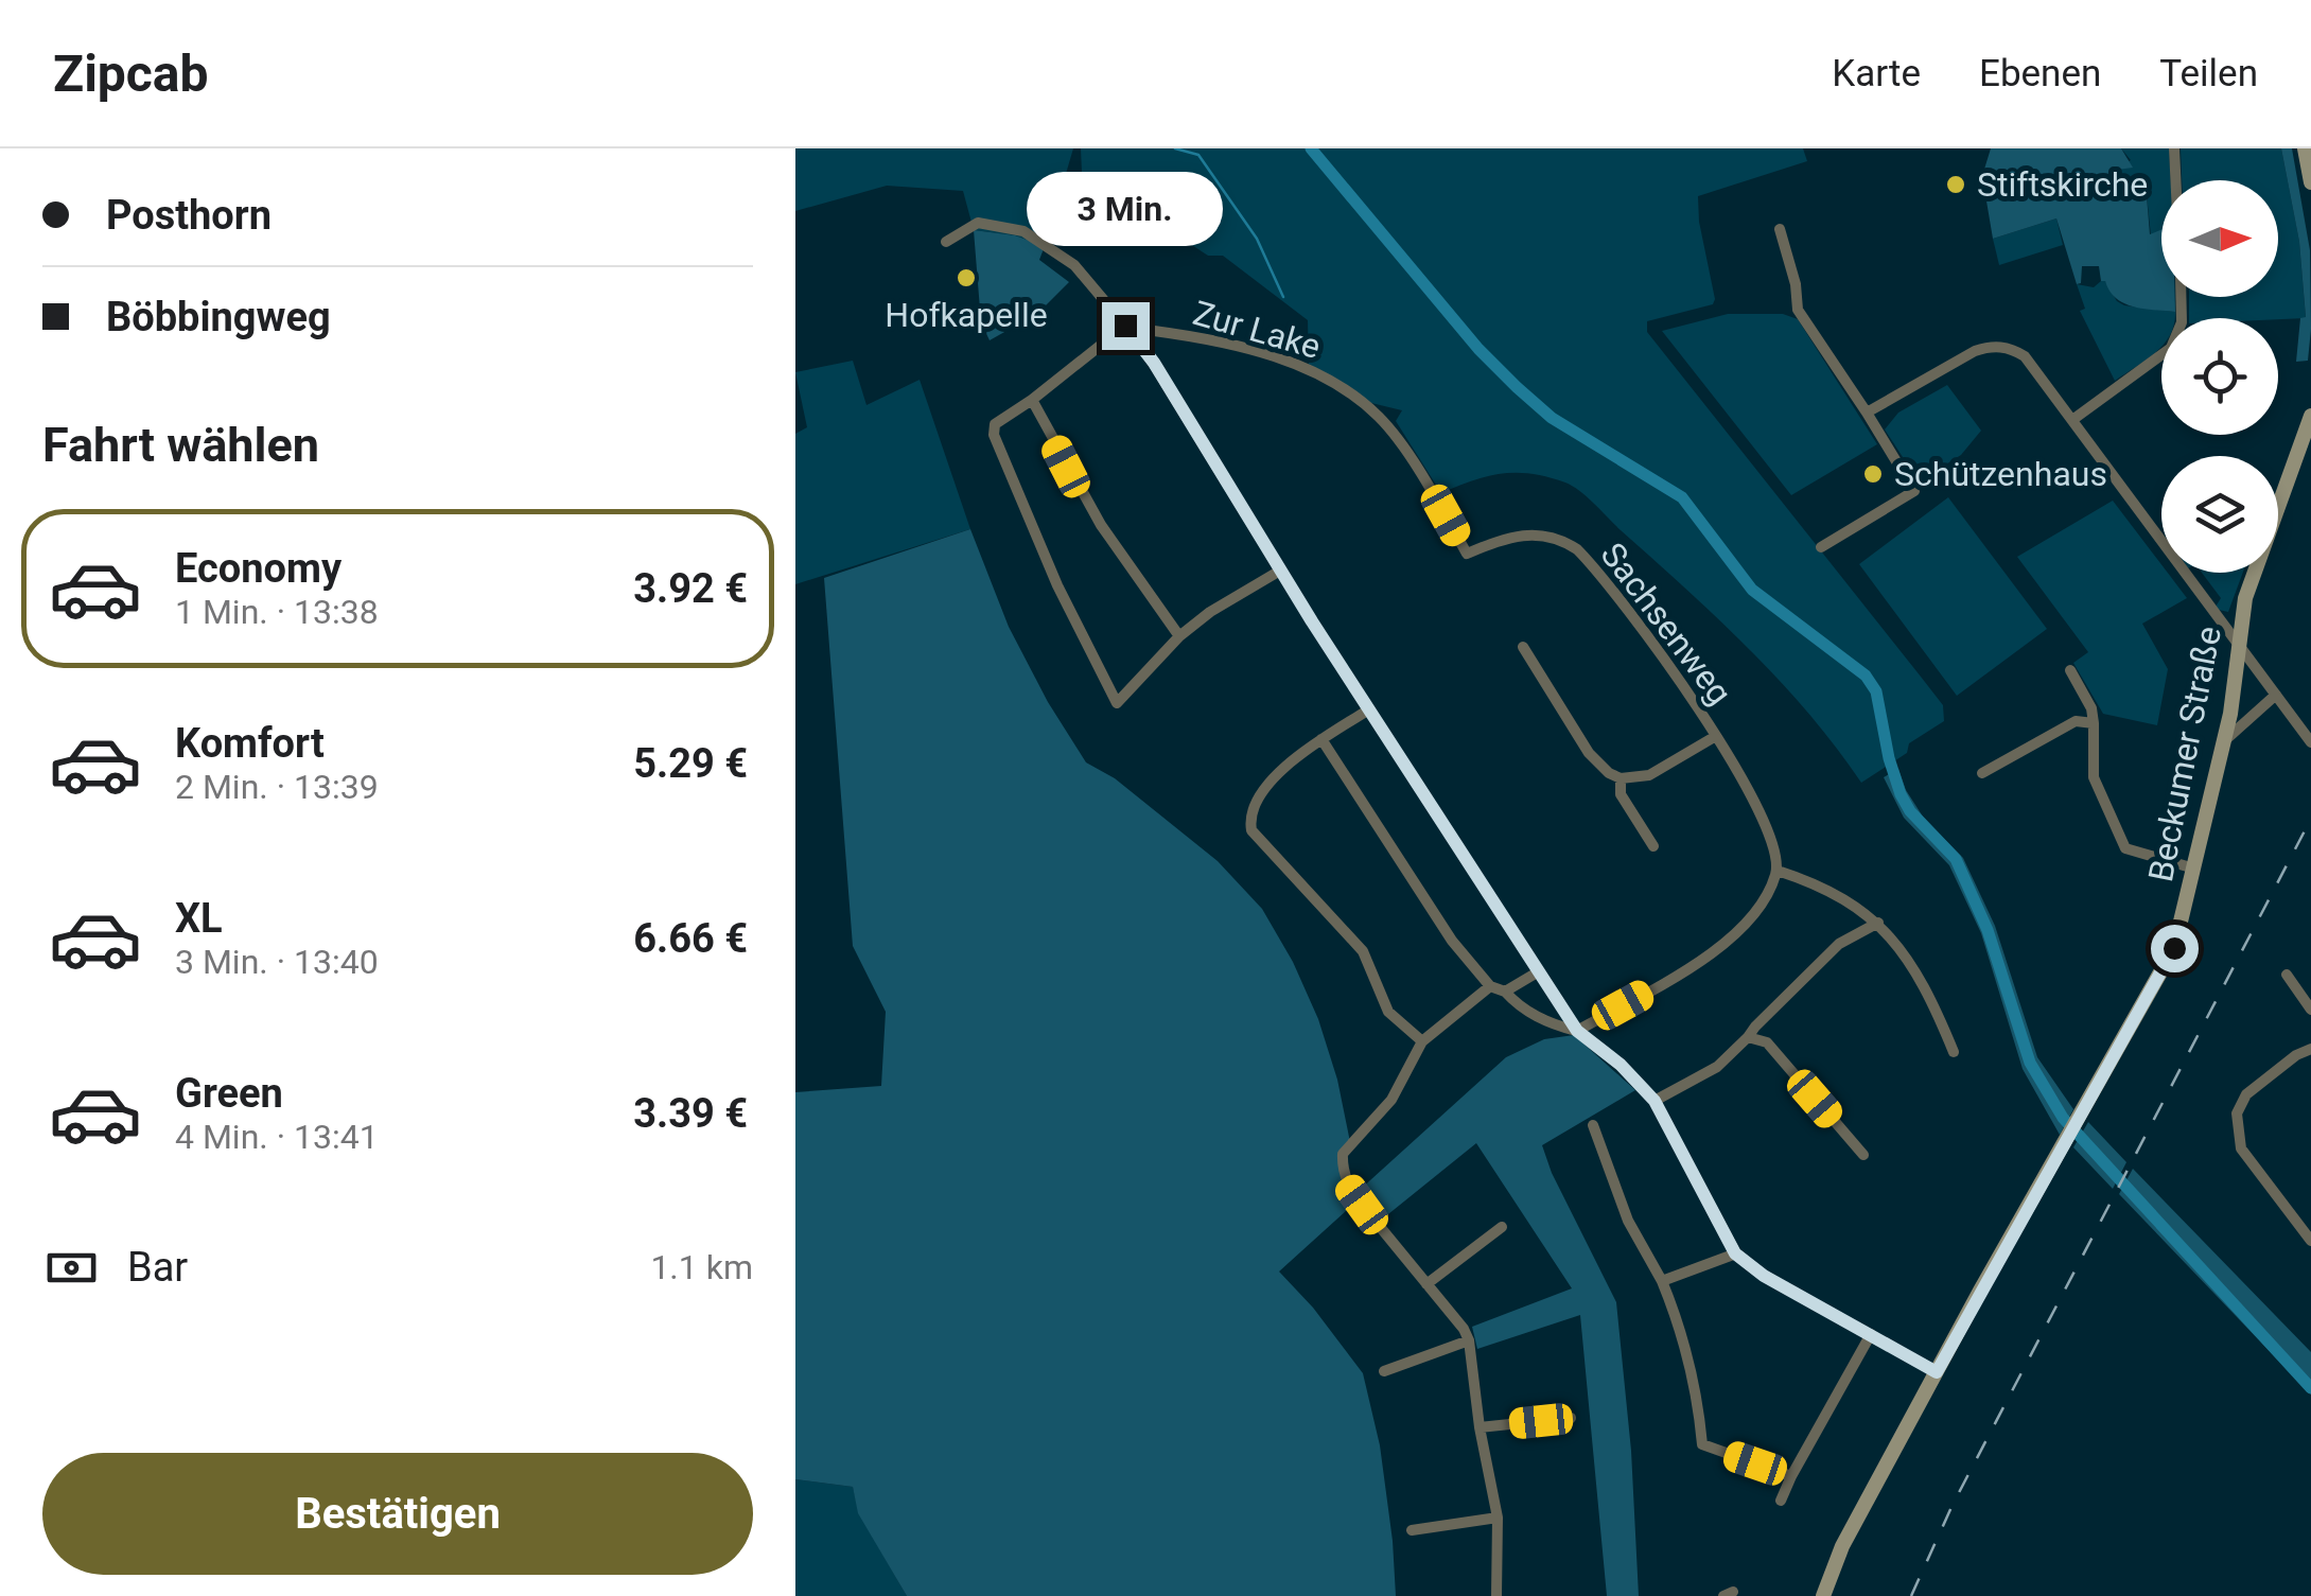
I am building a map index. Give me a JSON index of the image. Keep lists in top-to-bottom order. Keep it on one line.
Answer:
{"streets":{"main road":["Beckumer Straße"],"street":["Zur Lake","Sachsenweg"]},"crossings":[["Zur Lake","Sachsenweg"]],"places":["Stiftskirche","Hofkapelle","Schützenhaus"],"north":"right","page":{"header":"Zipcab","nav":["Karte","Ebenen","Teilen"],"banner":["Posthorn","Böbbingweg"],"bubble":"3 Min.","heading":"Fahrt wählen","list":[{"name":"Economy","note":"1 Min. · 13:38","value":"3.92 €"},{"name":"Komfort","note":"2 Min. · 13:39","value":"5.29 €"},{"name":"XL","note":"3 Min. · 13:40","value":"6.66 €"},{"name":"Green","note":"4 Min. · 13:41","value":"3.39 €"}],"pay":["Bar","1.1 km"],"buttons":"Bestätigen"}}
